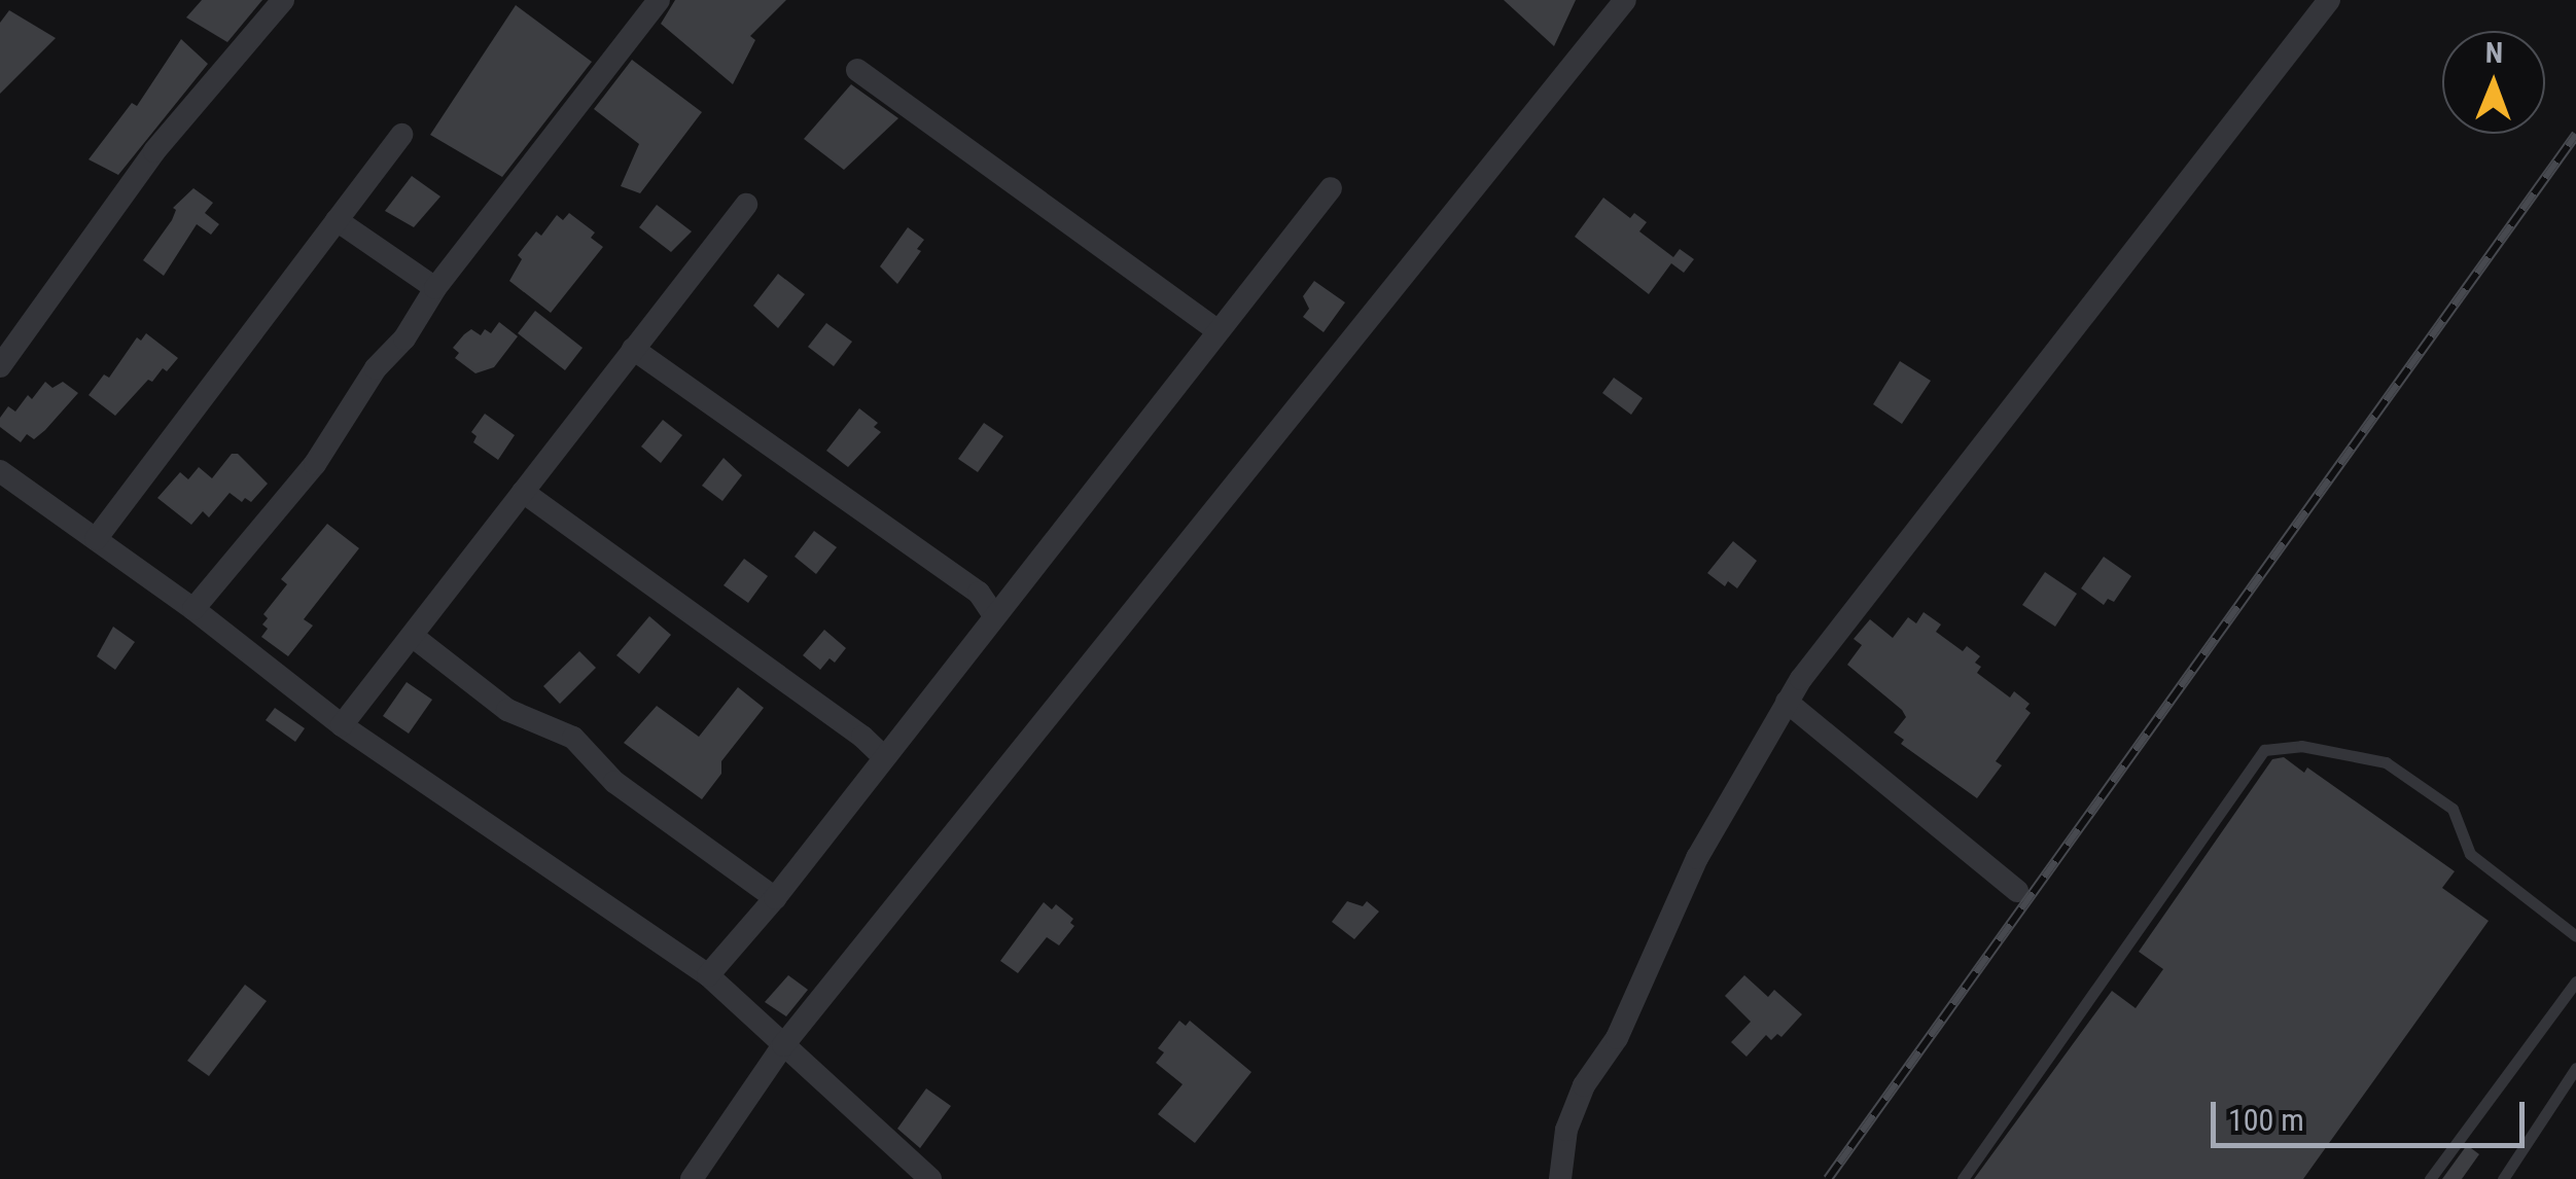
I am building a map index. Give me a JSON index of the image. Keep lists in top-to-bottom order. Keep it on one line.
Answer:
{"scale_bar":"100 m","north":"top"}
